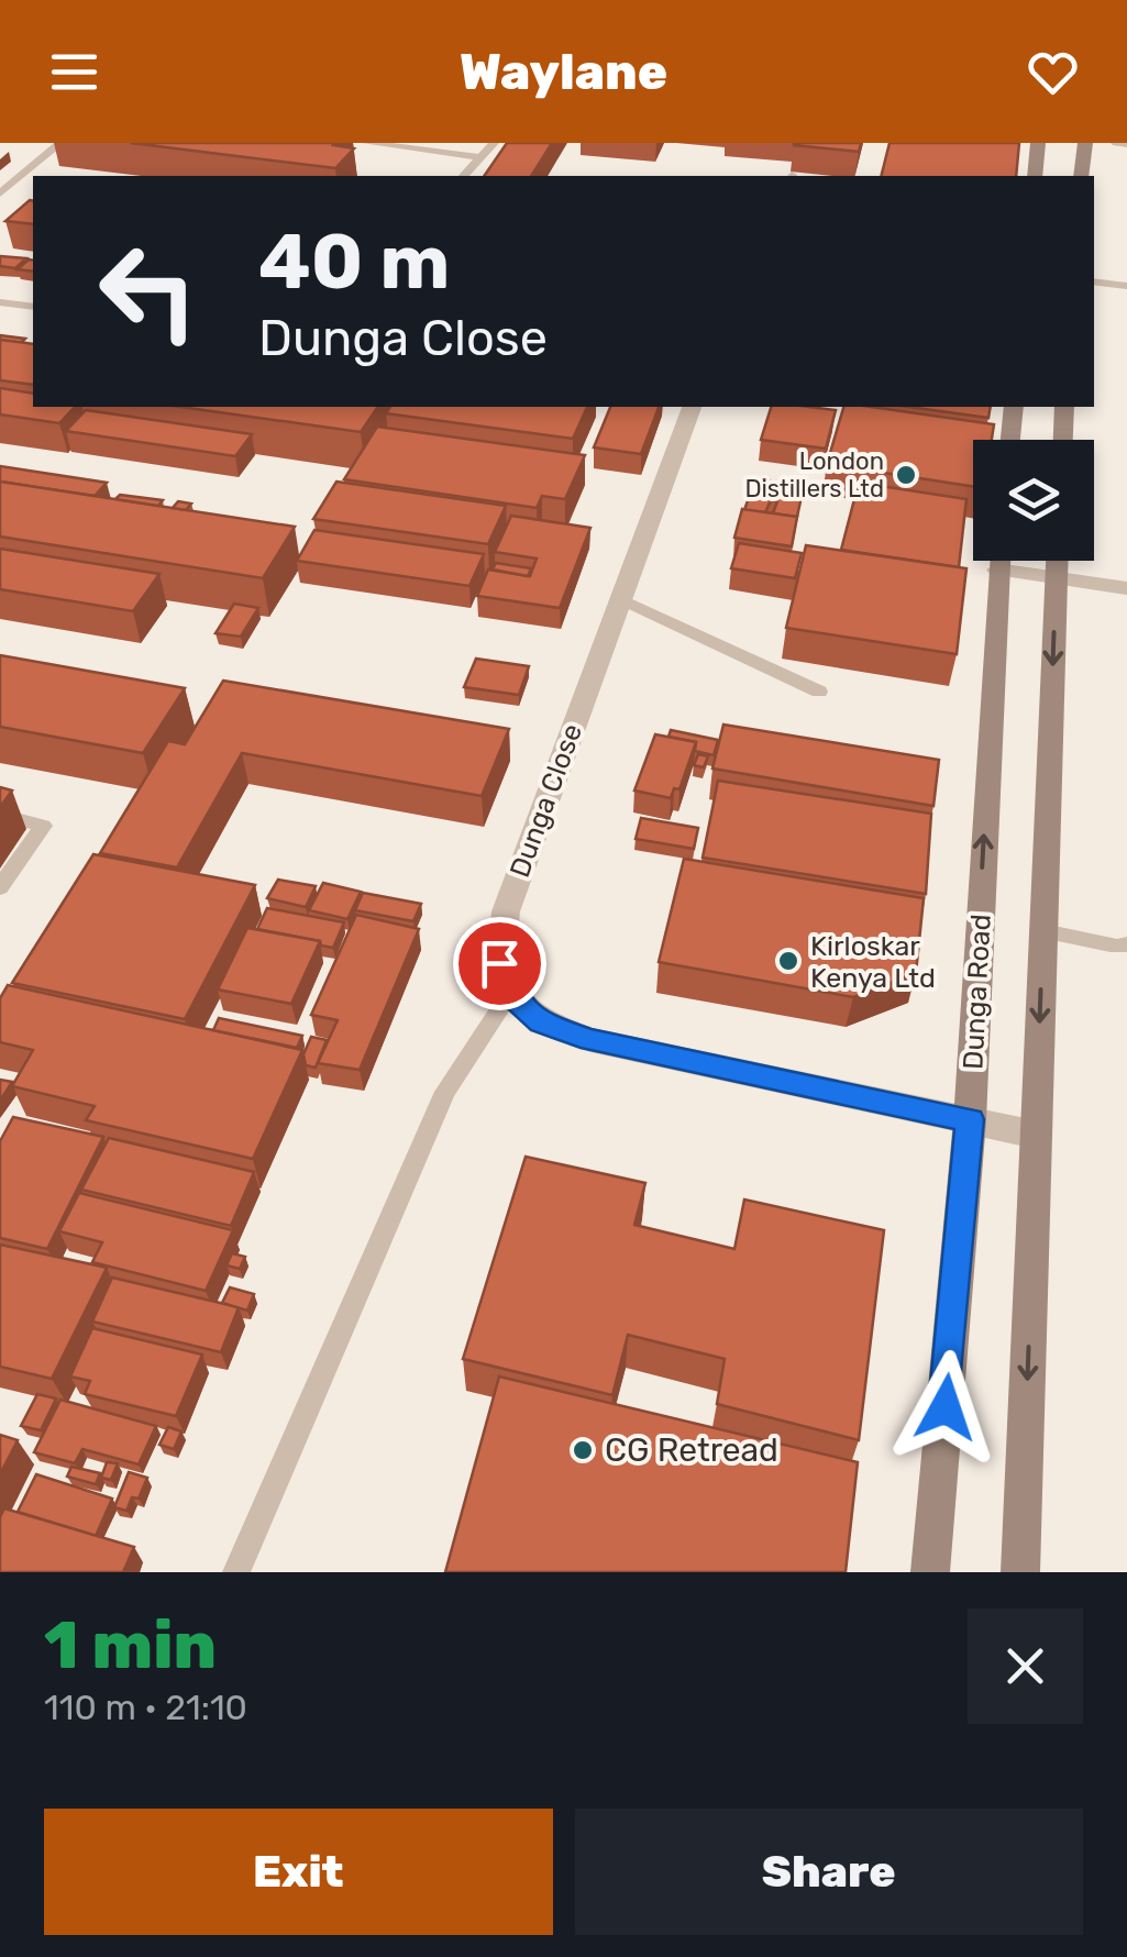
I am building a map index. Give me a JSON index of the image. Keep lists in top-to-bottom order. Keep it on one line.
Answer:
{"streets":{"street":["Dunga Close","Dunga Road"]},"places":["London Distillers Ltd","Kirloskar Kenya Ltd","CG Retread"],"page":{"header":"Waylane","turn":["40 m","Dunga Close"],"heading":["1 min","110 m · 21:10"],"buttons":["Exit","Share"]}}
